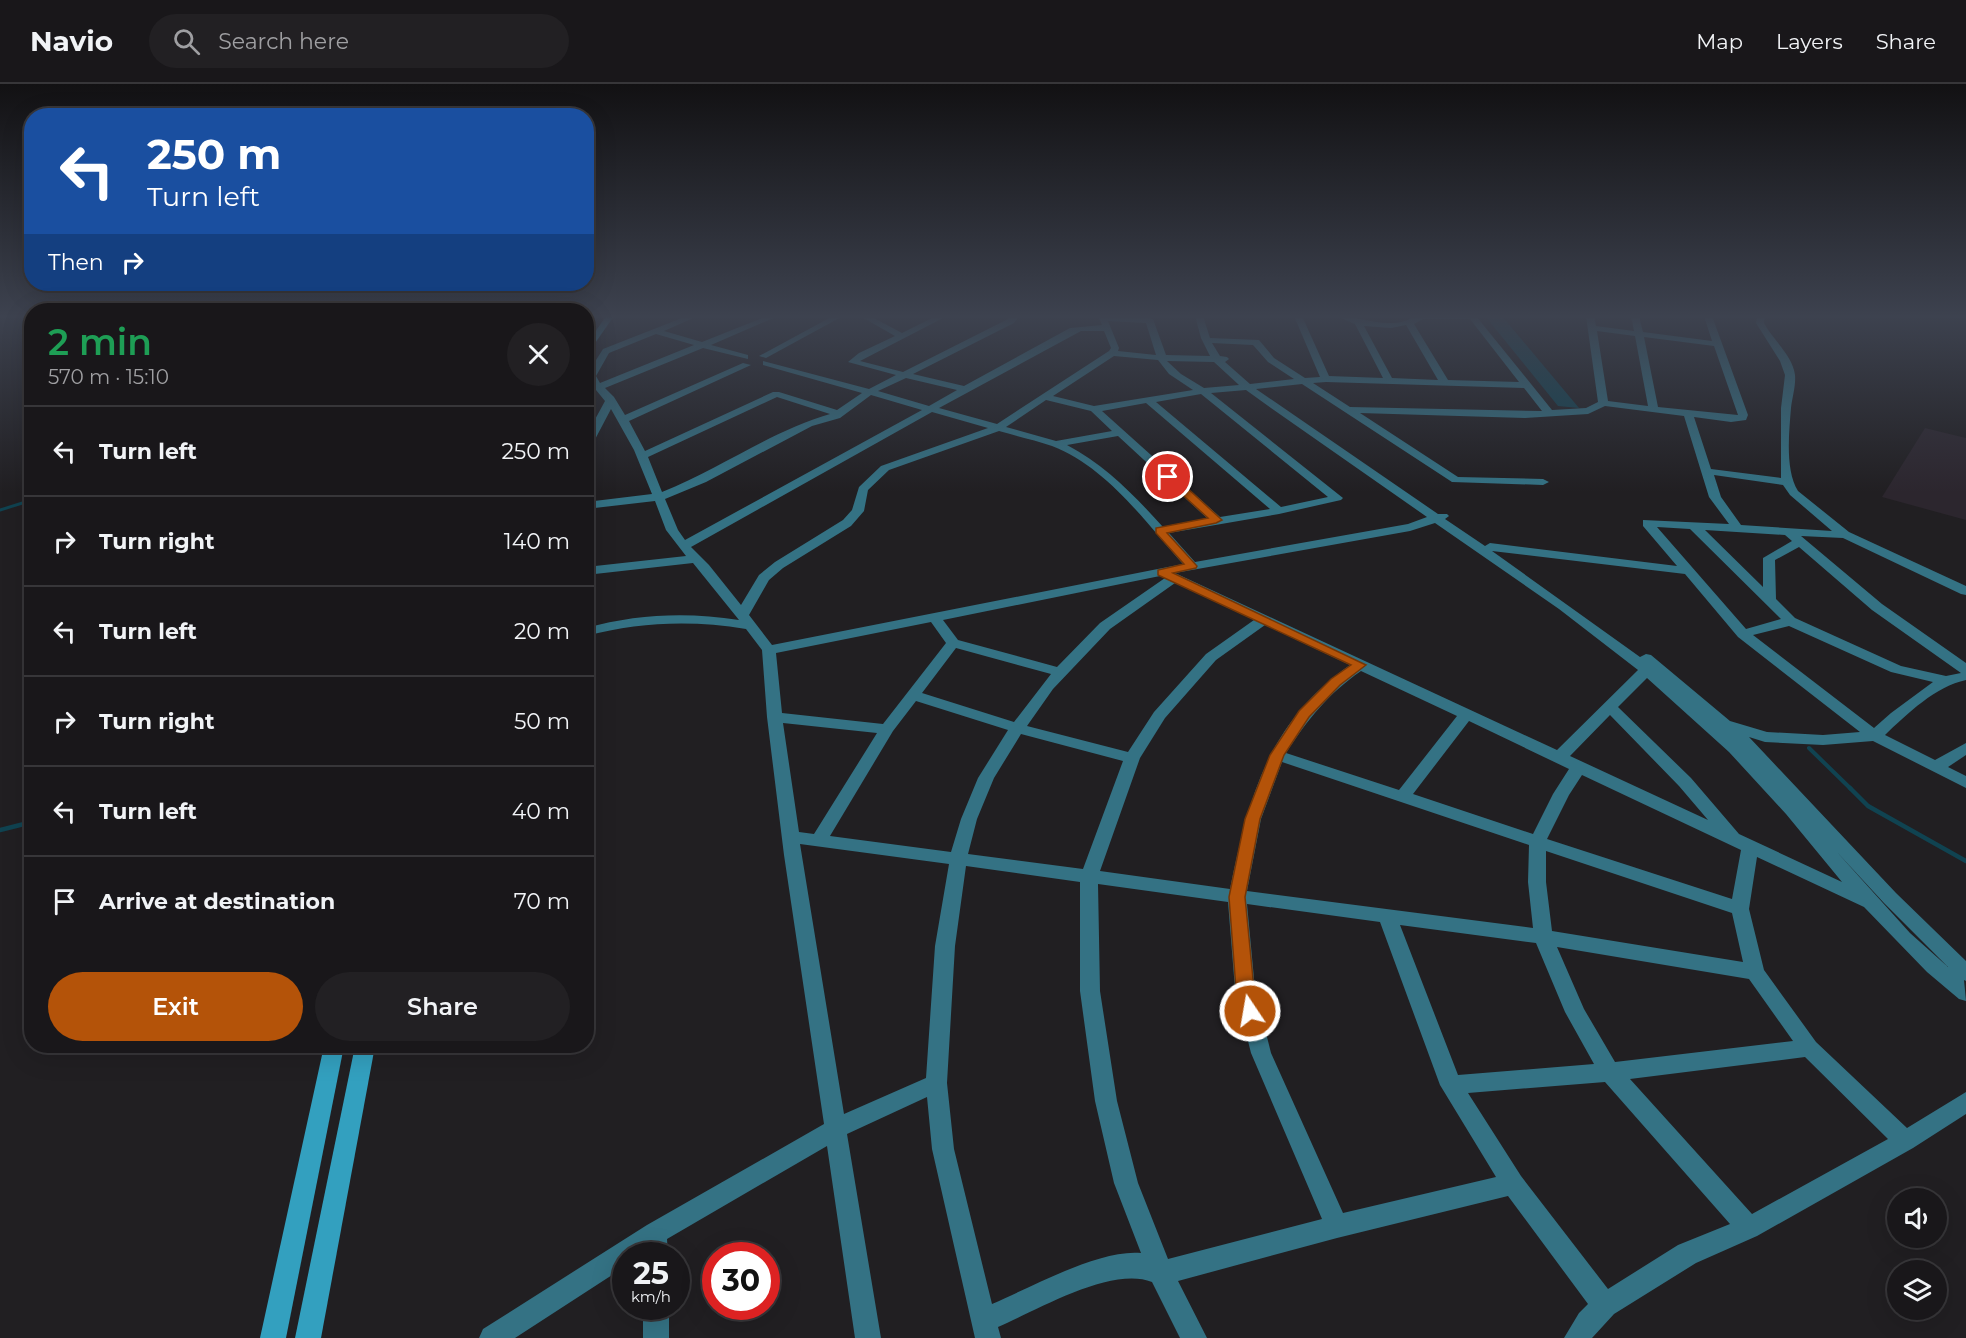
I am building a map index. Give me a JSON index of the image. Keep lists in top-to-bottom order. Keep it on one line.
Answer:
{"page":{"header":"Navio","search":"Search here","nav":["Map","Layers","Share"],"turn":["250 m","Turn left"],"then":"Then","heading":["2 min","570 m · 15:10"],"list":[{"name":"Turn left","value":"250 m"},{"name":"Turn right","value":"140 m"},{"name":"Turn left","value":"20 m"},{"name":"Turn right","value":"50 m"},{"name":"Turn left","value":"40 m"},{"name":"Arrive at destination","value":"70 m"}],"buttons":["Exit","Share"],"speed":"25 km/h","limit":"30"}}
